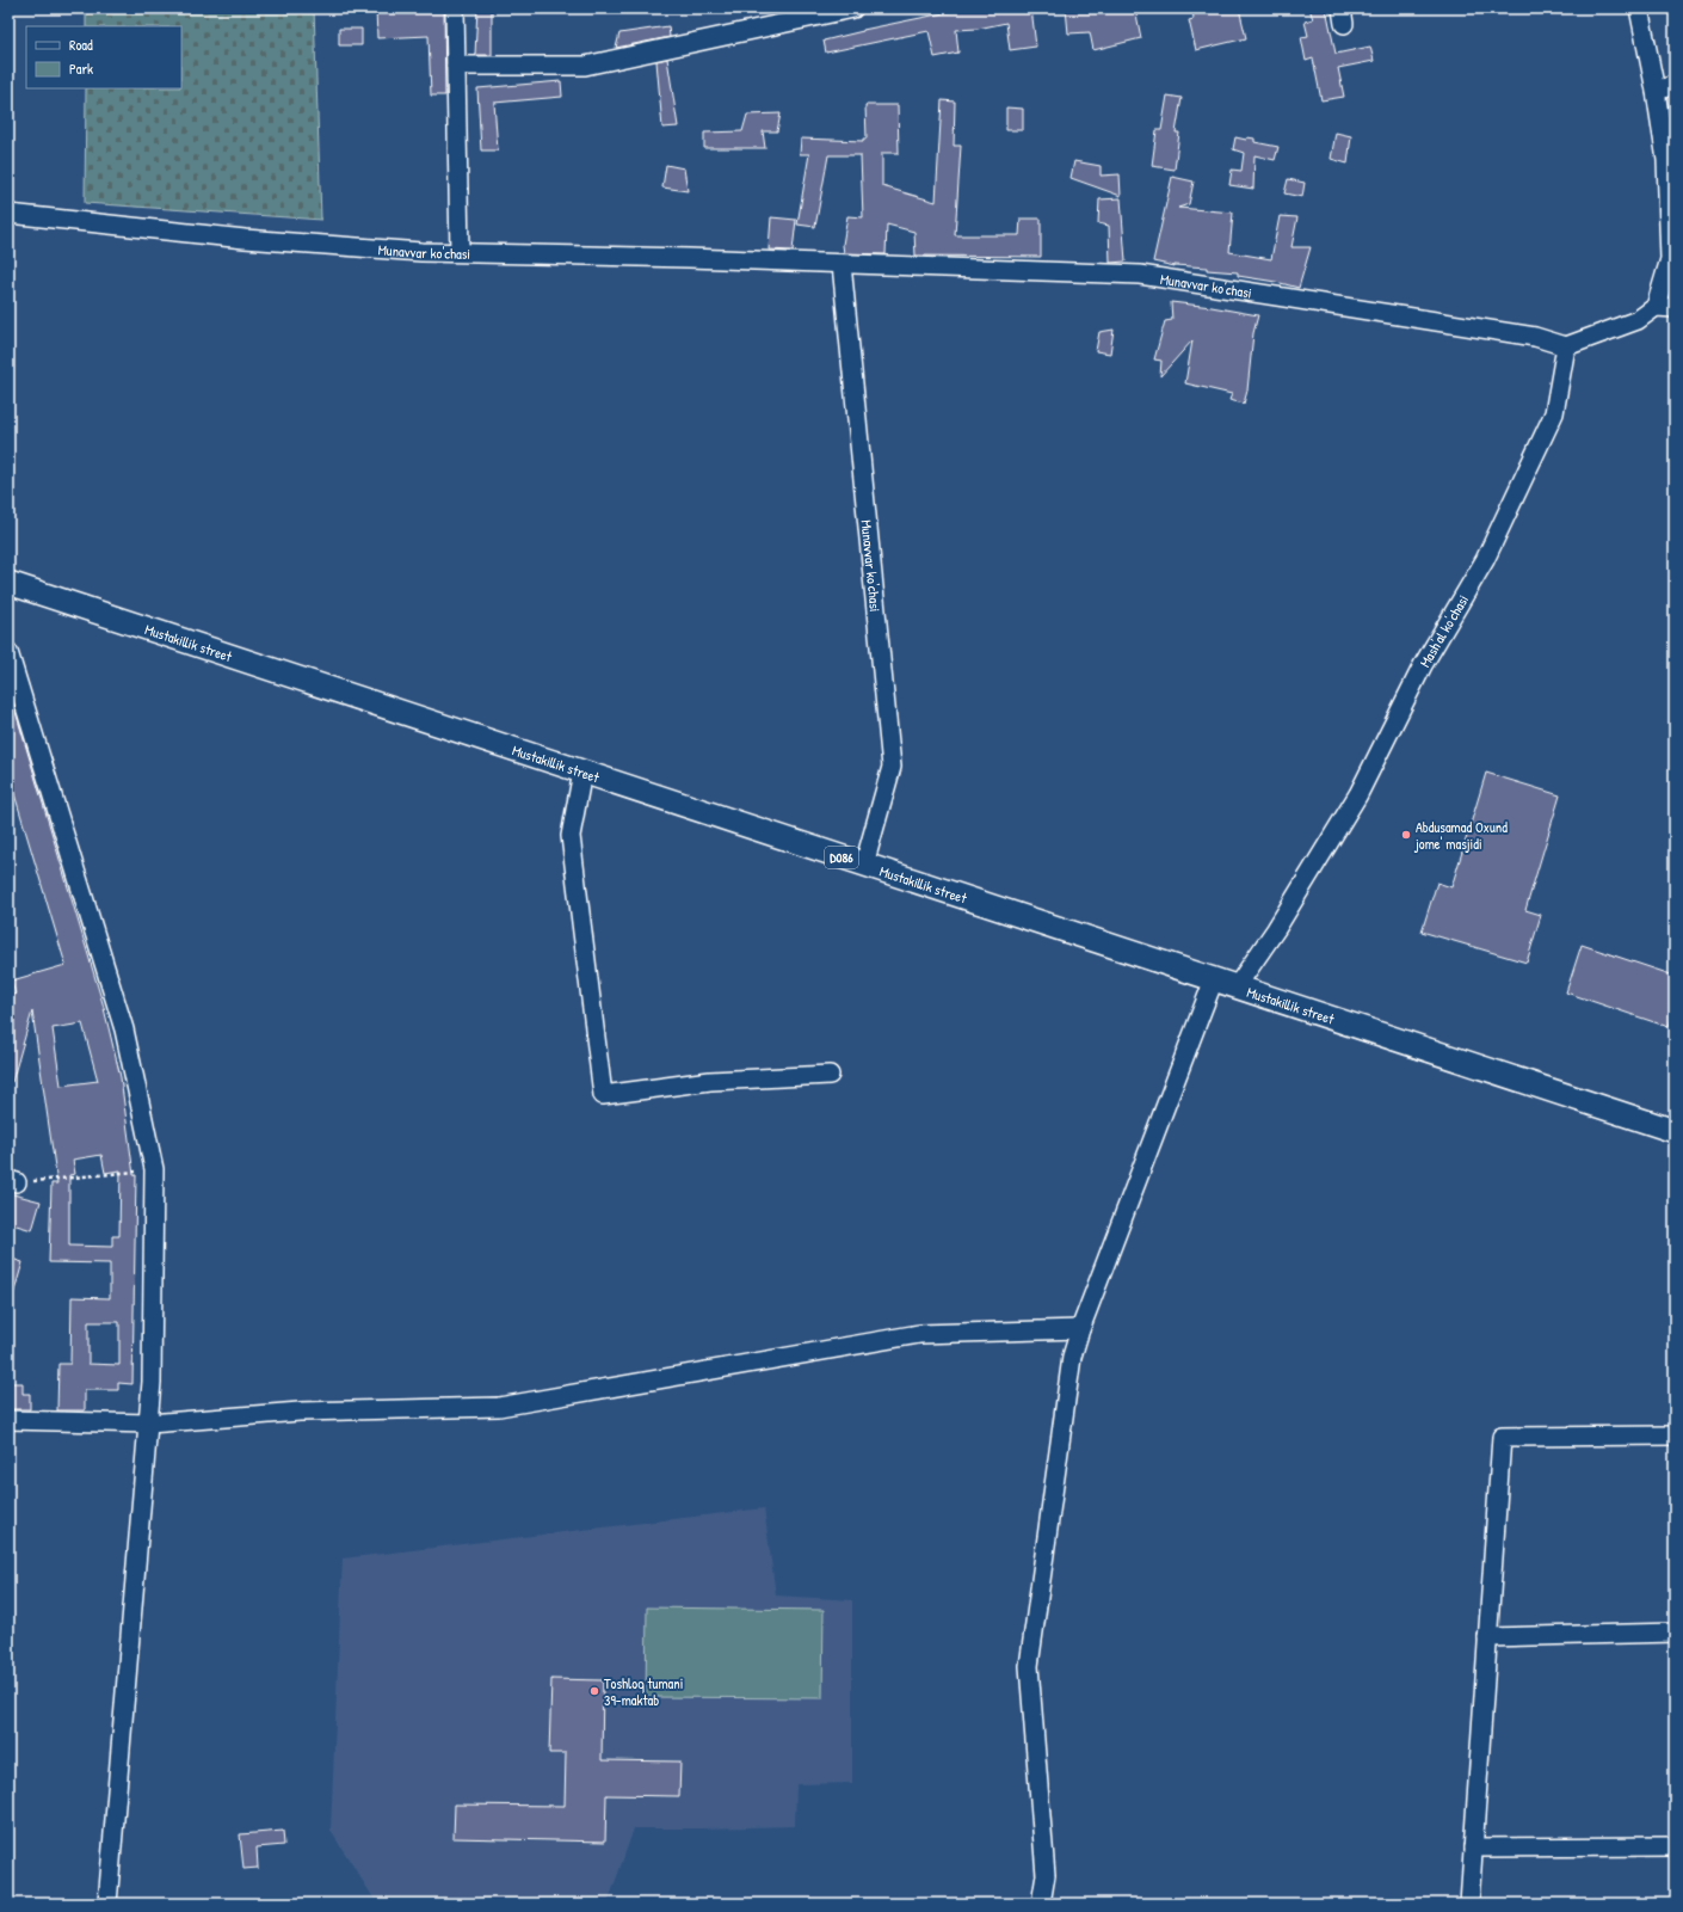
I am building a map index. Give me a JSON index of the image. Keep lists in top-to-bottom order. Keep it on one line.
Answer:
{"streets":{"main road":["Mustakillik street","D086"],"street":["Munavvar ko'chasi","Mash'al ko'chasi"]},"crossings":[["Munavvar ko'chasi","Mash'al ko'chasi"],["Munavvar ko'chasi","Mustakillik street"],["Mash'al ko'chasi","Mustakillik street"]],"places":["Abdusamad Oxund jome' masjidi","Toshloq tumani 39-maktab"],"legend":["Road","Park"]}
